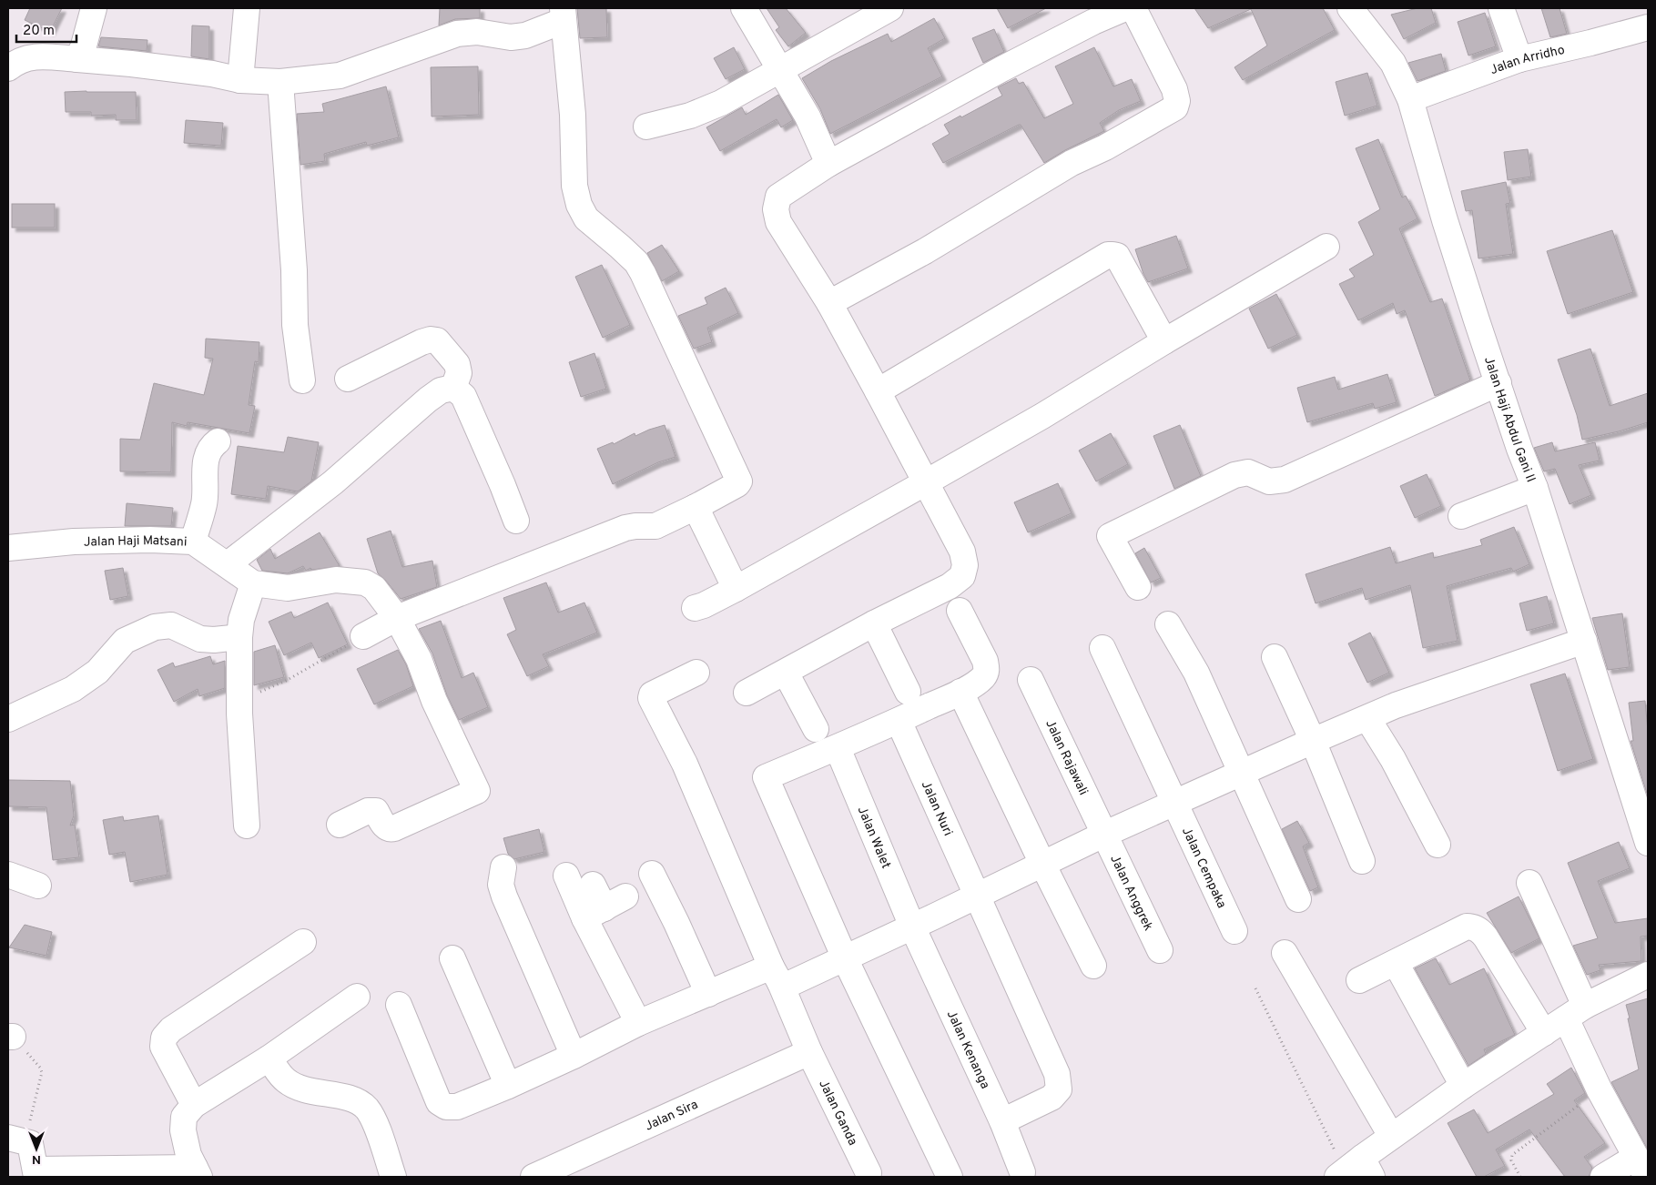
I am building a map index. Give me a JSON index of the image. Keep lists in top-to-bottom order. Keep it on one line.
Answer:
{"streets":{"street":["Jalan Arridho","Jalan Haji Abdul Gani II","Jalan Haji Matsani","Jalan Rajawali","Jalan Nuri","Jalan Walet","Jalan Cempaka","Jalan Anggrek","Jalan Kenanga","Jalan Ganda","Jalan Sira"]},"crossings":[["Jalan Arridho","Jalan Haji Abdul Gani II"],["Jalan Rajawali","Jalan Anggrek"],["Jalan Nuri","Jalan Kenanga"],["Jalan Walet","Jalan Kenanga"],["Jalan Ganda","Jalan Sira"]],"scale_bar":"20 m","north":"bottom"}
